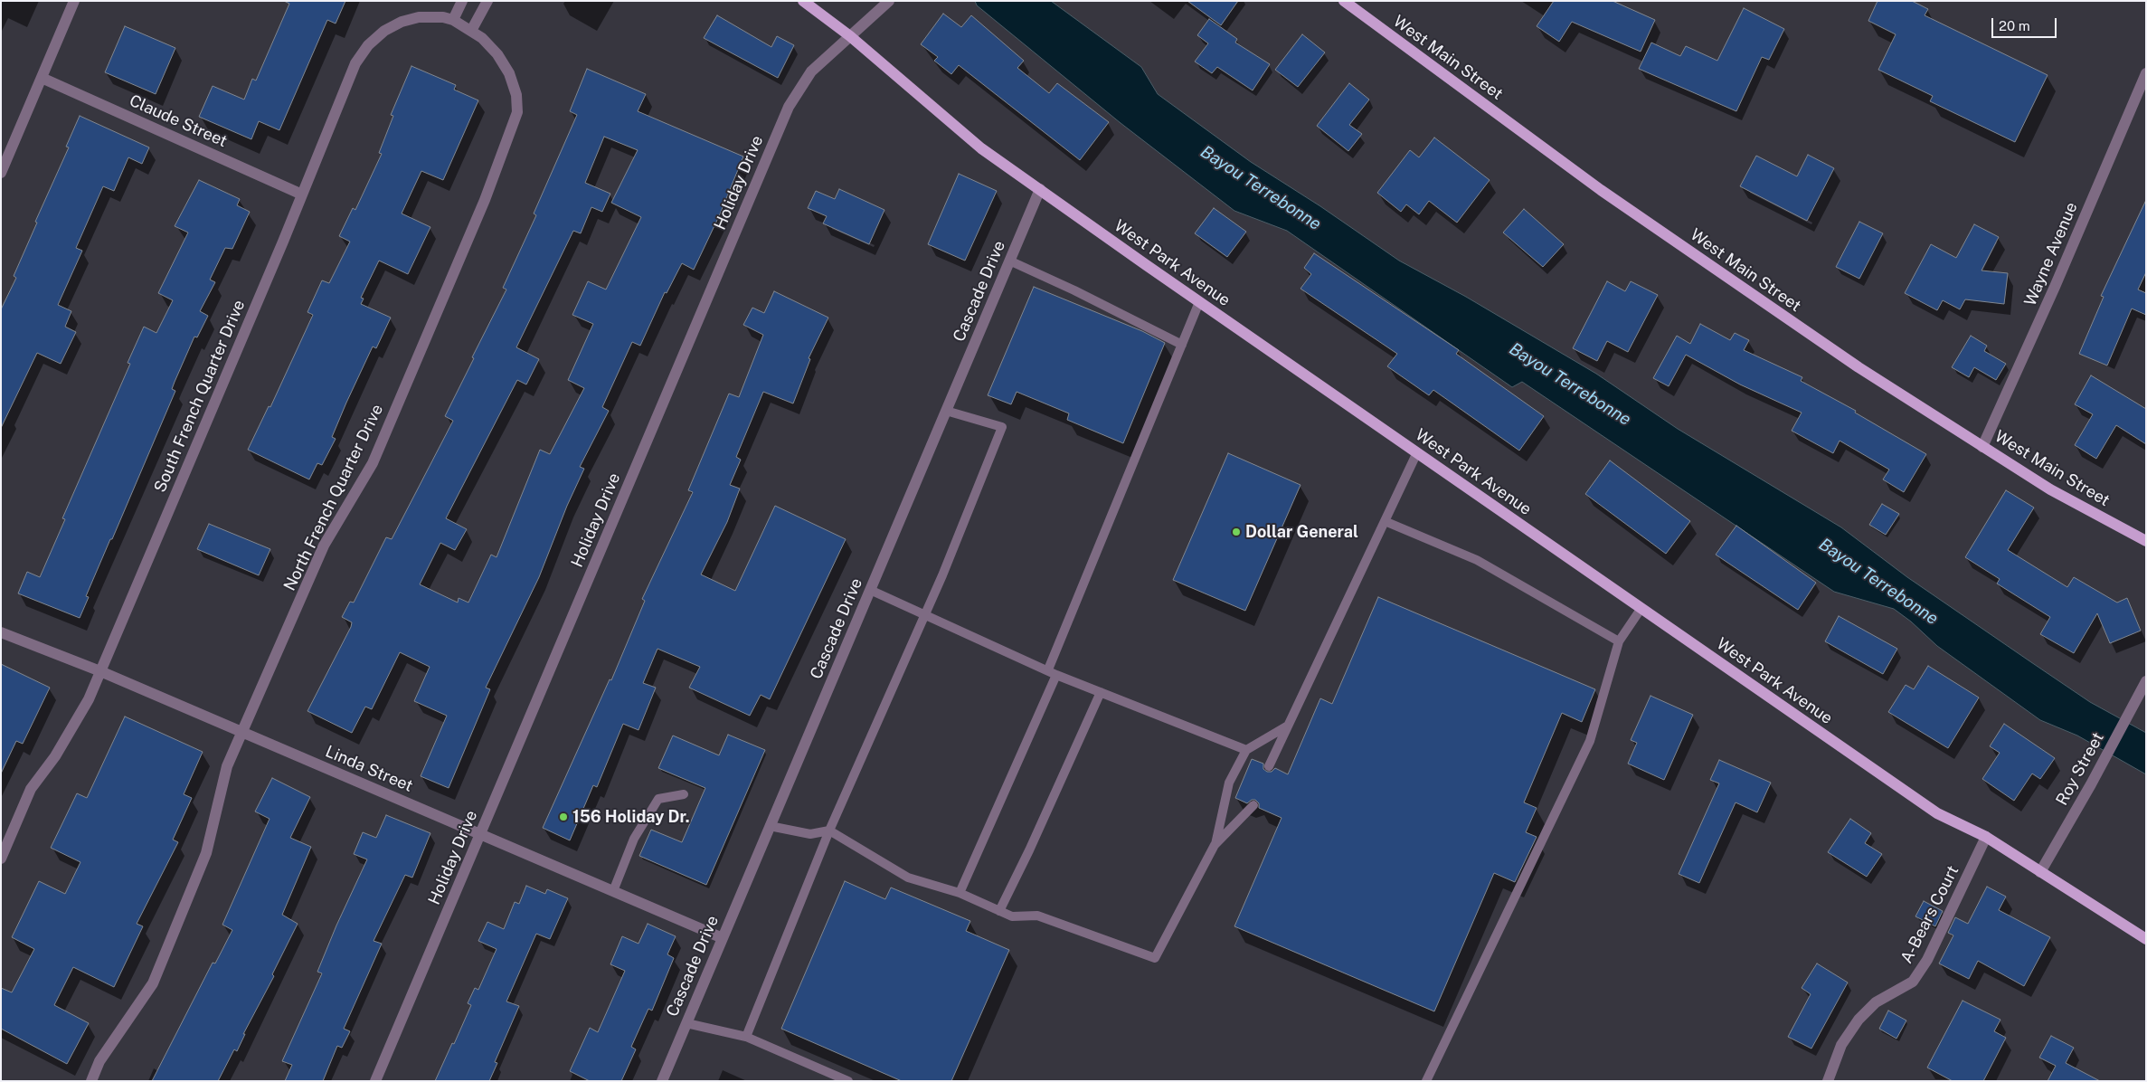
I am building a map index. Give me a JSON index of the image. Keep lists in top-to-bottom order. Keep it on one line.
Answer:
{"streets":{"main road":["West Main Street","West Park Avenue"],"street":["Claude Street","Holiday Drive","Wayne Avenue","Cascade Drive","South French Quarter Drive","North French Quarter Drive","Linda Street","Roy Street","A-Bears Court"]},"crossings":[["West Main Street","Wayne Avenue"],["Claude Street","South French Quarter Drive"],["Holiday Drive","West Park Avenue"],["Holiday Drive","Linda Street"],["West Park Avenue","Cascade Drive"],["West Park Avenue","Roy Street"],["West Park Avenue","A-Bears Court"],["Cascade Drive","Linda Street"],["South French Quarter Drive","North French Quarter Drive"],["South French Quarter Drive","Linda Street"],["North French Quarter Drive","Linda Street"]],"water":["Bayou Terrebonne"],"places":["Dollar General","156 Holiday Dr."],"scale_bar":"20 m"}
